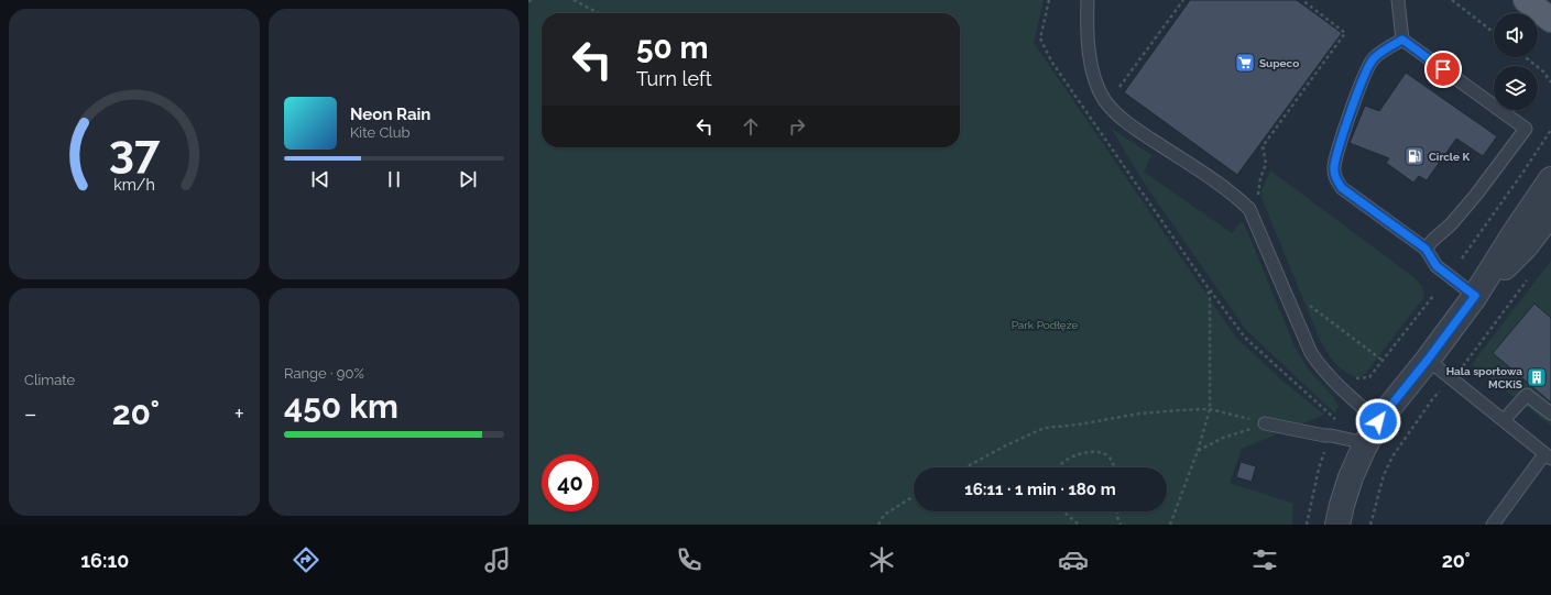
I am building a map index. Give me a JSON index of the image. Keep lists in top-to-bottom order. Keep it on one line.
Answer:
{"parks":["Park Podłęże"],"places":{"supermarket":["Supeco"],"fuel station":["Circle K"],"building":["Hala sportowa MCKiS"]},"page":{"turn":["50 m","Turn left"],"song":["Neon Rain","Kite Club"],"tile":["Climate",["Range · 90%","450 km"]],"heat":["−","20°","+"],"limit":"40","trip":"16:11 · 1 min · 180 m","tabs":["16:10","20°"],"gauge":["37","km/h"]}}
